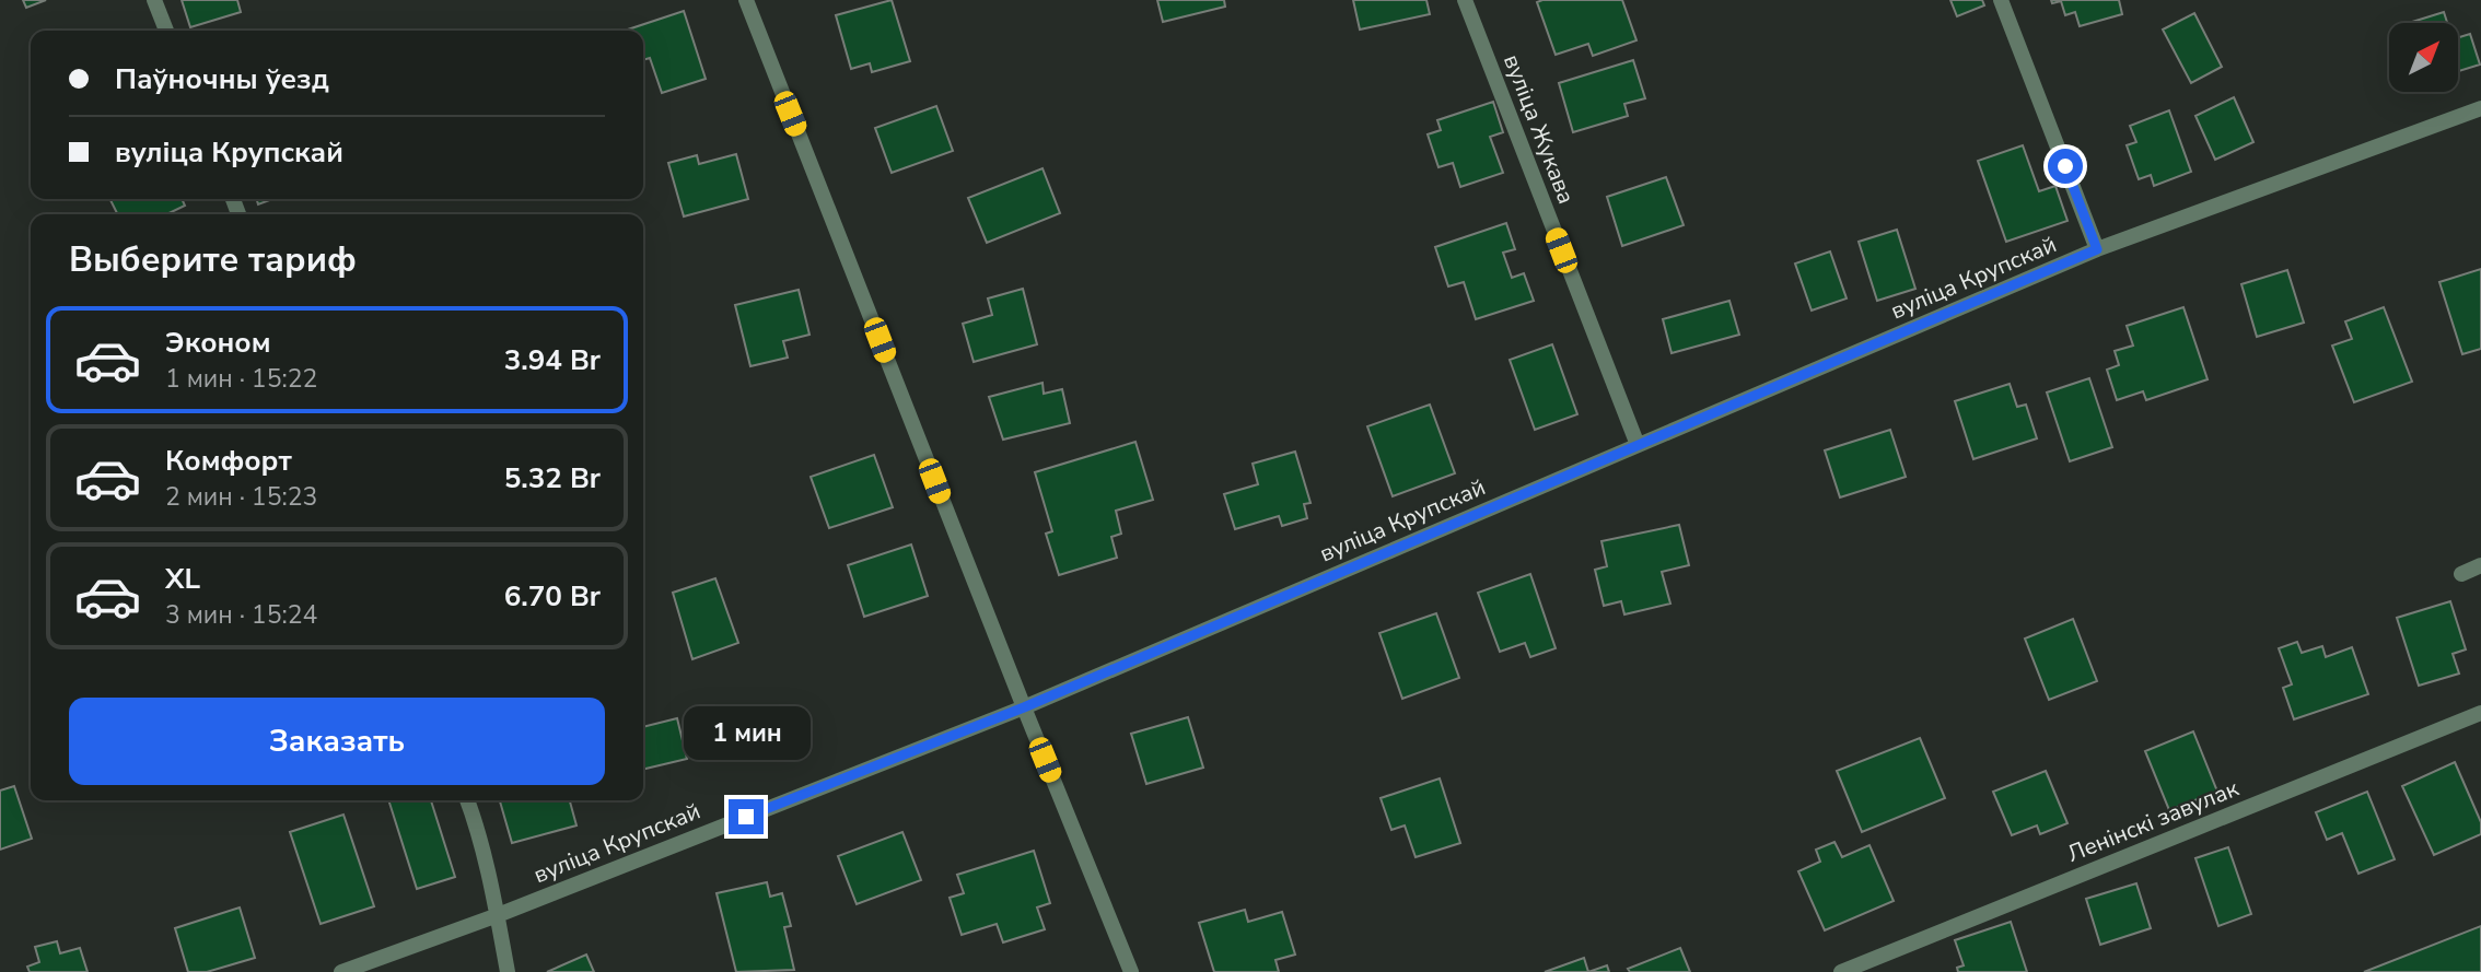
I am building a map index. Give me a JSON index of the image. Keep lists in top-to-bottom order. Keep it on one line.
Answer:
{"streets":{"street":["вуліца Жукава","вуліца Крупскай","Ленінскі завулак"]},"crossings":[["вуліца Жукава","вуліца Крупскай"]],"north":"top right","page":{"banner":["Паўночны ўезд","вуліца Крупскай"],"heading":"Выберите тариф","list":[{"name":"Эконом","note":"1 мин · 15:22","value":"3.94 Br"},{"name":"Комфорт","note":"2 мин · 15:23","value":"5.32 Br"},{"name":"XL","note":"3 мин · 15:24","value":"6.70 Br"}],"buttons":"Заказать","bubble":"1 мин"}}
